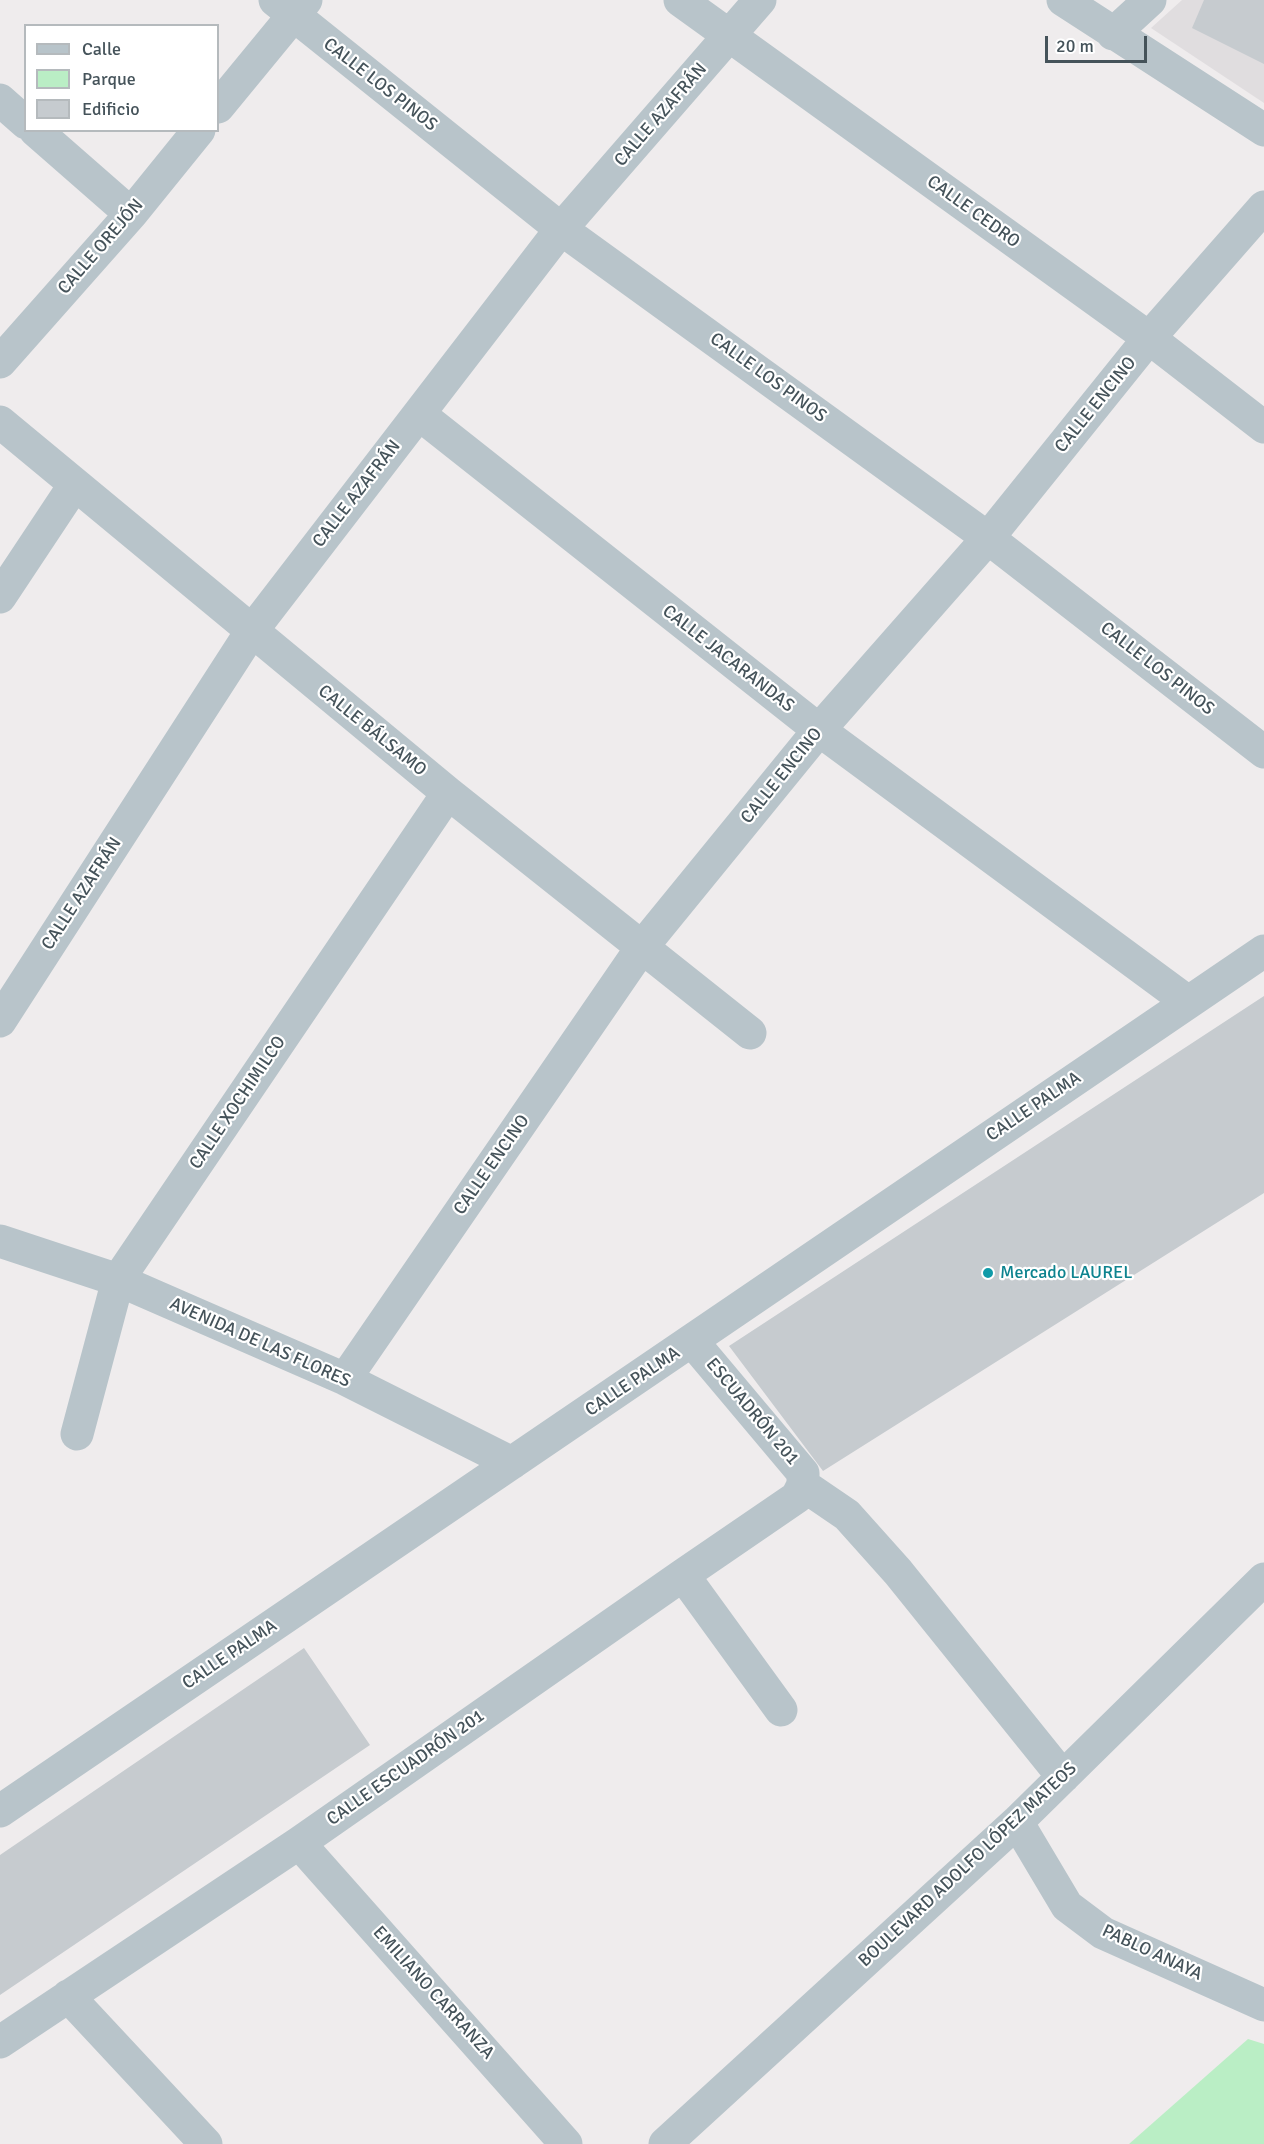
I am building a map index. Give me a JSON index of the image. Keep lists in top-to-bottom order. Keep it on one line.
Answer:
{"streets":{"street":["CALLE LOS PINOS","CALLE AZAFRÁN","CALLE CEDRO","CALLE OREJÓN","CALLE ENCINO","CALLE JACARANDAS","CALLE BÁLSAMO","CALLE XOCHIMILCO","CALLE PALMA","AVENIDA DE LAS FLORES","ESCUADRÓN 201","CALLE ESCUADRÓN 201","BOULEVARD ADOLFO LÓPEZ MATEOS","PABLO ANAYA","EMILIANO CARRANZA"]},"crossings":[["CALLE LOS PINOS","CALLE AZAFRÁN"],["CALLE LOS PINOS","CALLE ENCINO"],["CALLE AZAFRÁN","CALLE CEDRO"],["CALLE AZAFRÁN","CALLE JACARANDAS"],["CALLE AZAFRÁN","CALLE BÁLSAMO"],["CALLE CEDRO","CALLE ENCINO"],["CALLE ENCINO","CALLE JACARANDAS"],["CALLE ENCINO","CALLE BÁLSAMO"],["CALLE ENCINO","AVENIDA DE LAS FLORES"],["CALLE JACARANDAS","CALLE PALMA"],["CALLE BÁLSAMO","CALLE XOCHIMILCO"],["CALLE XOCHIMILCO","AVENIDA DE LAS FLORES"],["CALLE PALMA","AVENIDA DE LAS FLORES"],["CALLE PALMA","ESCUADRÓN 201"],["ESCUADRÓN 201","CALLE ESCUADRÓN 201"],["CALLE ESCUADRÓN 201","EMILIANO CARRANZA"],["BOULEVARD ADOLFO LÓPEZ MATEOS","PABLO ANAYA"]],"places":["Mercado LAUREL"],"legend":["Calle","Parque","Edificio"],"scale_bar":"20 m"}
